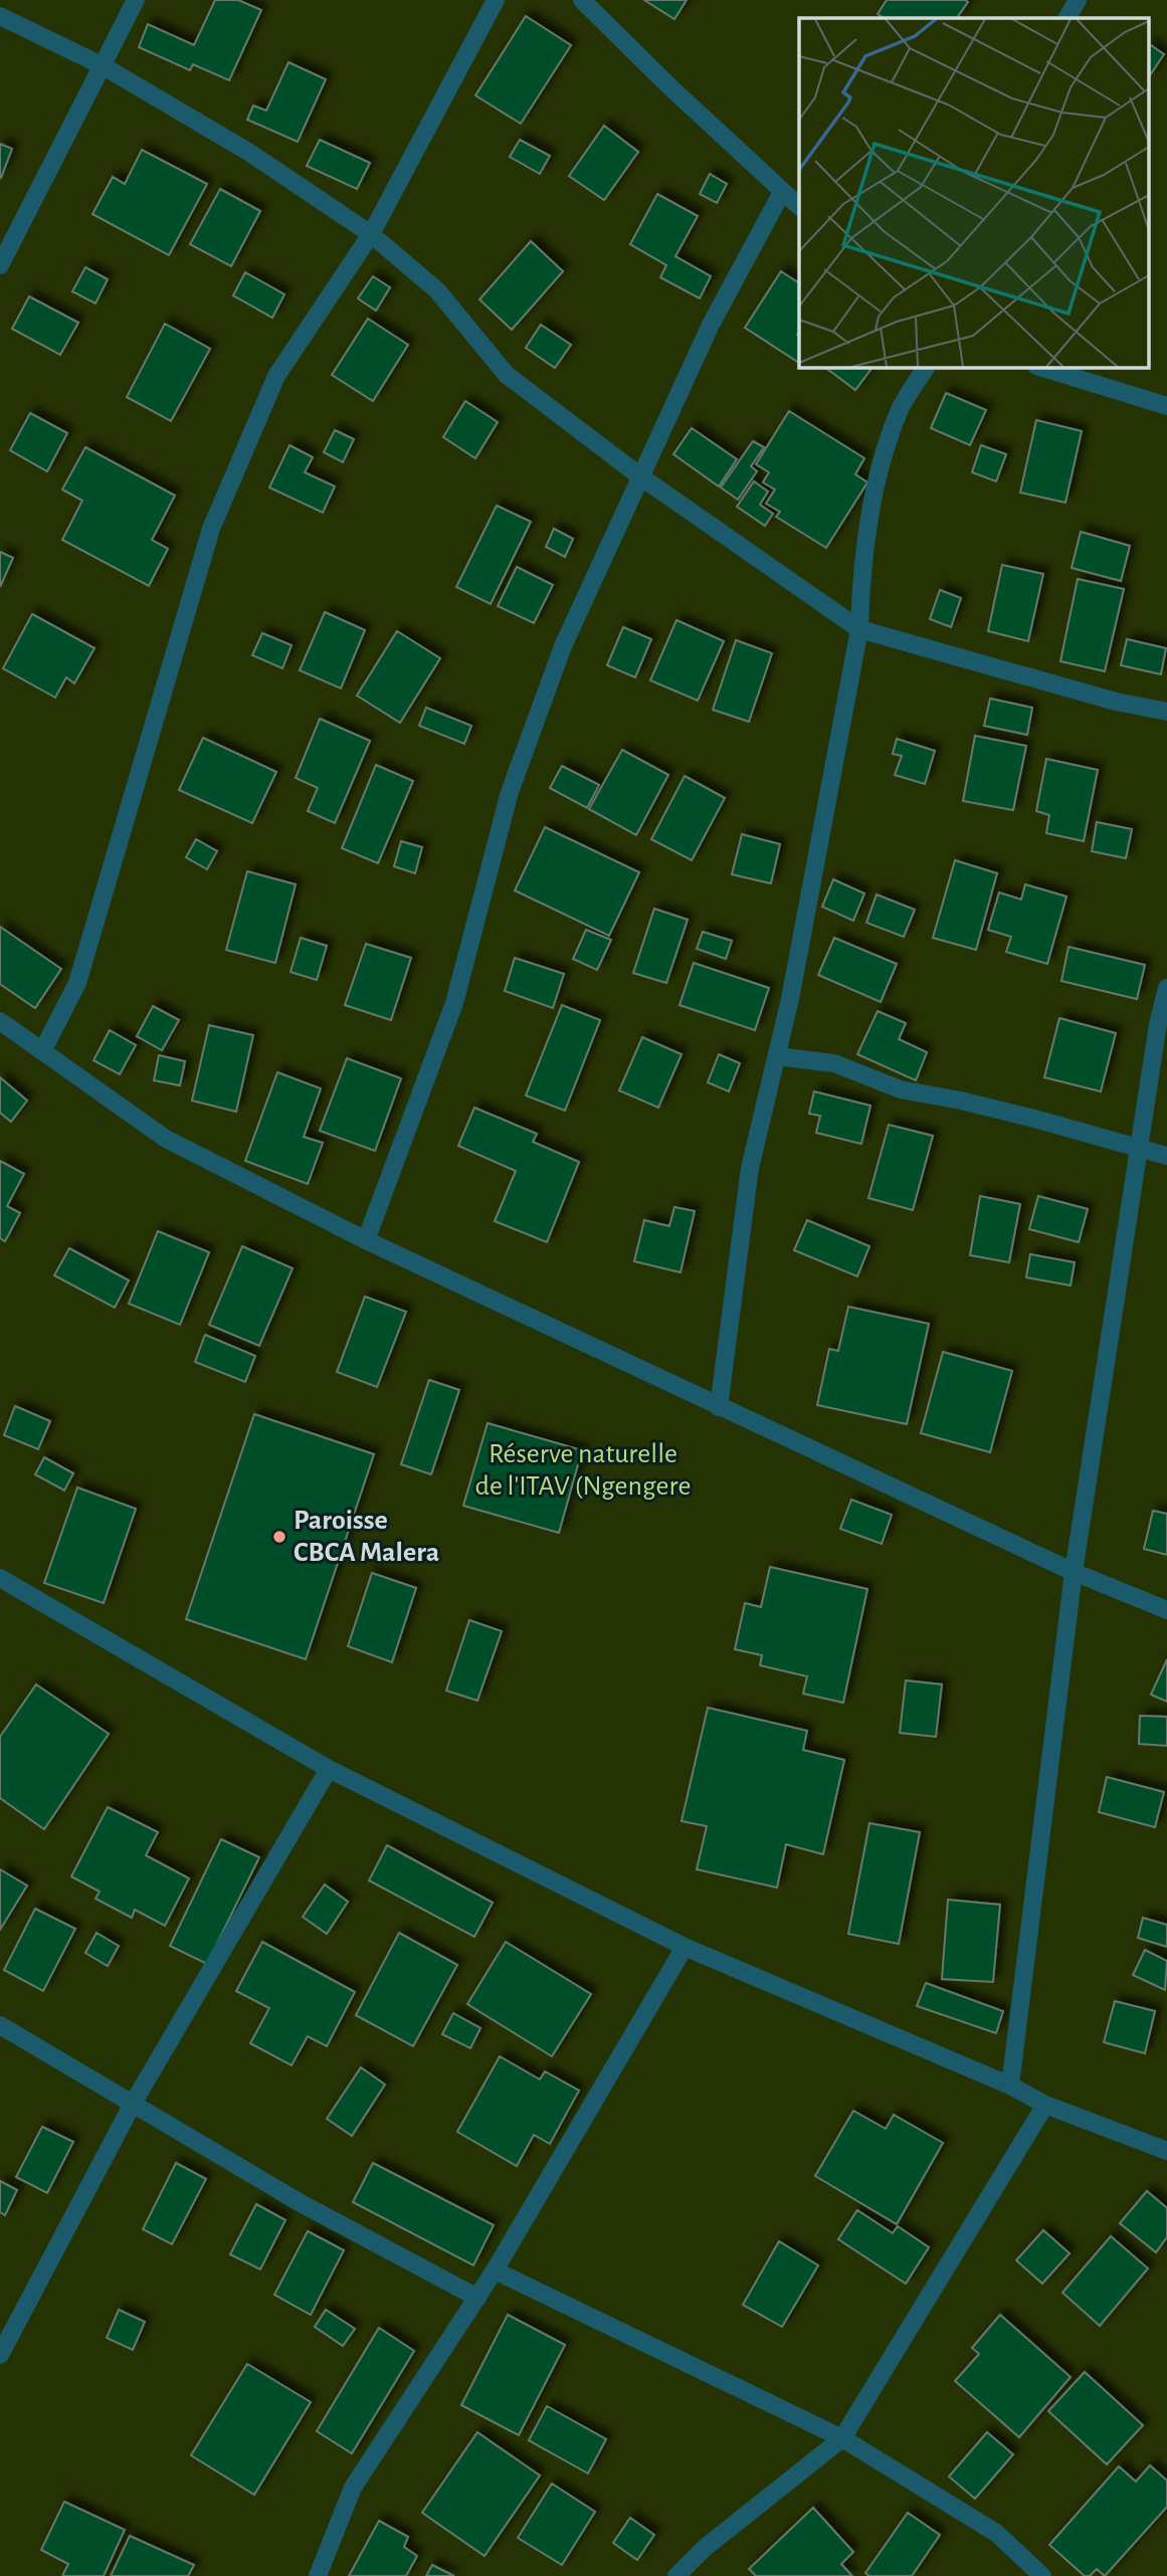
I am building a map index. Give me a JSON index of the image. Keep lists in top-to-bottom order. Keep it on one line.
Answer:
{"parks":["Réserve naturelle de l'ITAV (Ngengere"],"places":["Paroisse CBCA Malera"]}
